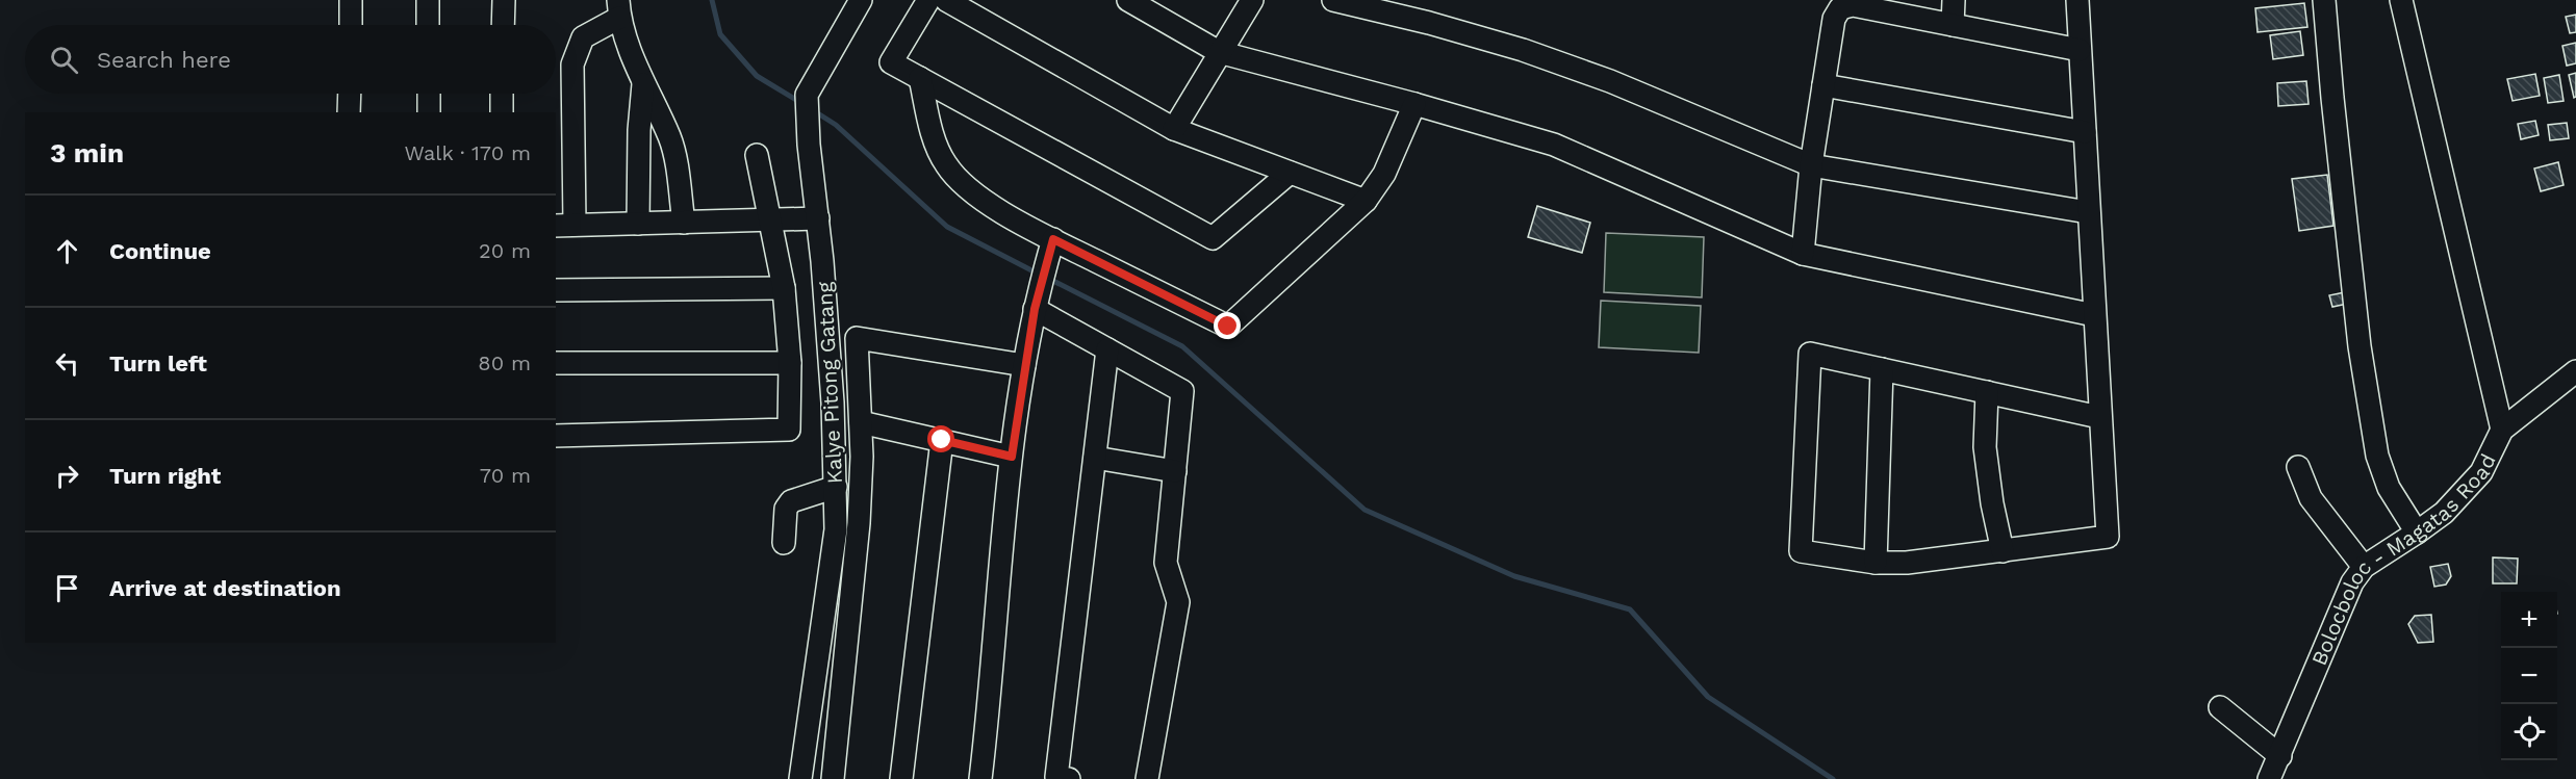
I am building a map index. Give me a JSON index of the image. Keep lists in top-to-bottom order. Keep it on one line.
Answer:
{"streets":{"street":["Kalye Pitong Gatang","Bolocboloc - Magatas Road"]},"page":{"search":"Search here","heading":["3 min","Walk · 170 m"],"list":[["Continue","20 m"],["Turn left","80 m"],["Turn right","70 m"],"Arrive at destination"],"map_buttons":["+","−"]}}
